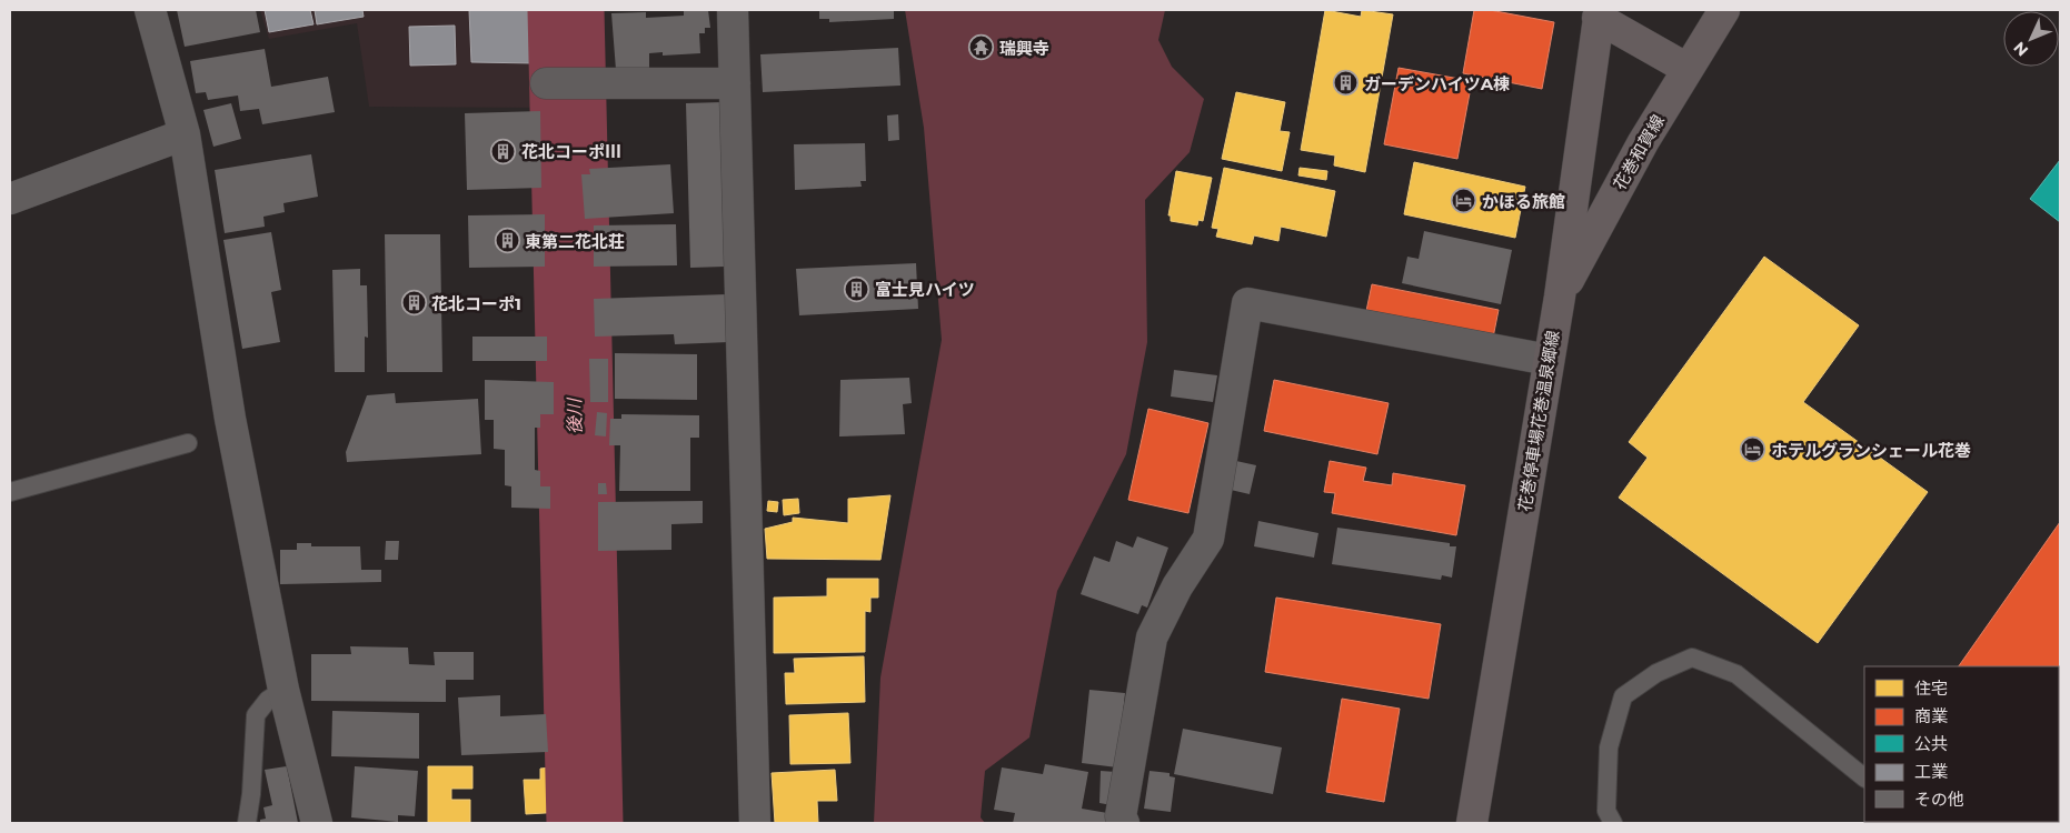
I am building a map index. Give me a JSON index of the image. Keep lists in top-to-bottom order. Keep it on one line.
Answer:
{"streets":{"main road":["花巻和賀線","花巻停車場花巻温泉郷線"]},"crossings":[["花巻和賀線","花巻停車場花巻温泉郷線"]],"water":["後川"],"places":{"temple":["瑞興寺"],"building":["ガーデンハイツA棟","花北コーポⅢ","東第二花北荘","富士見ハイツ","花北コーポ1"],"hotel":["かほる旅館","ホテルグランシェール花巻"]},"legend":["住宅","商業","公共","工業","その他"],"north":"bottom left"}
